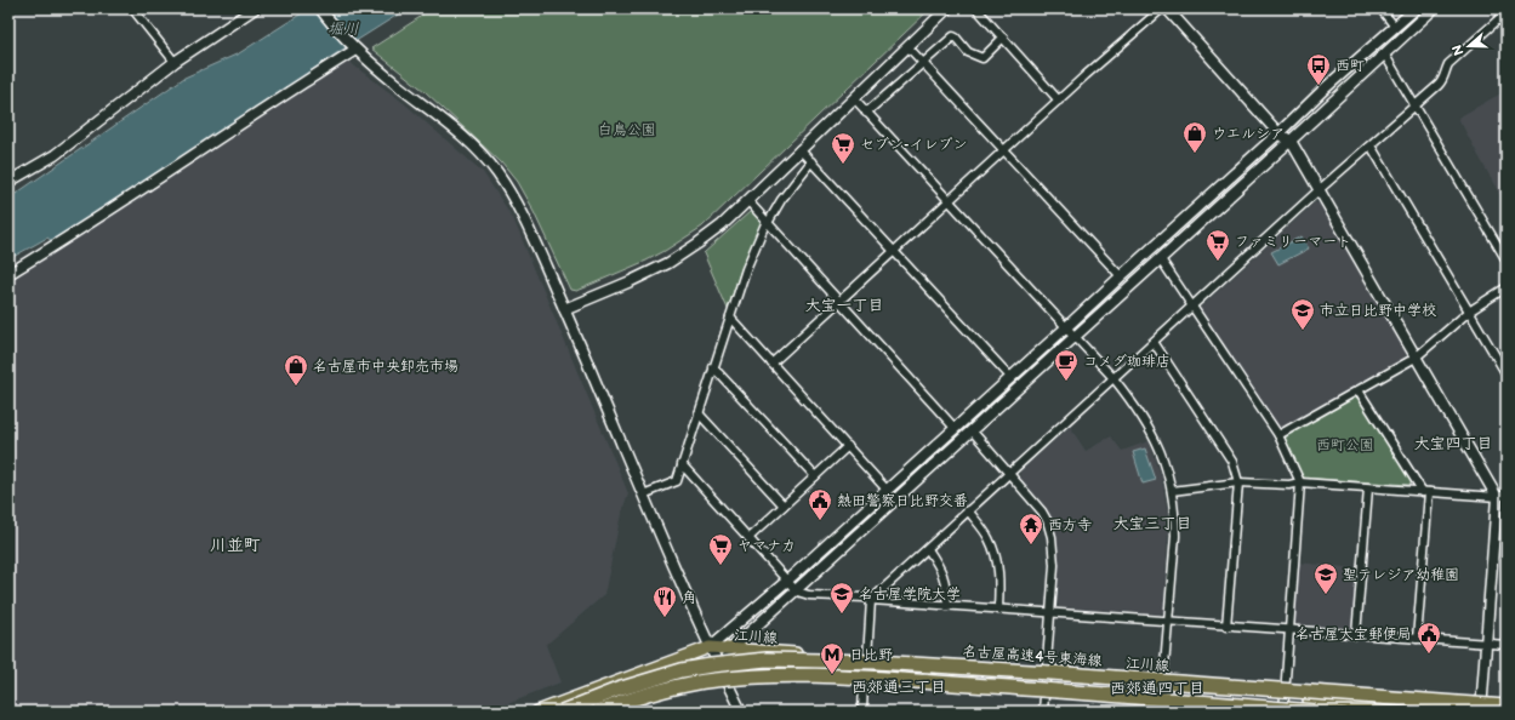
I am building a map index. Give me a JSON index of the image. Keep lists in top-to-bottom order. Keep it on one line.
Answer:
{"streets":{"highway":["名古屋高速4号東海線"],"main road":["江川線"]},"districts":["大宝一丁目","大宝四丁目","大宝三丁目","川並町","西郊通三丁目","西郊通四丁目"],"water":["堀川"],"parks":["白鳥公園","西町公園"],"places":{"bus stop":["西町"],"shop":["ウエルシア","名古屋市中央卸売市場"],"supermarket":["セブン-イレブン","ファミリーマート","ヤマナカ"],"school or university":["市立日比野中学校","聖テレジア幼稚園","名古屋学院大学"],"cafe":["コメダ珈琲店"],"public building":["熱田警察日比野交番","名古屋大宝郵便局"],"temple":["西方寺"],"restaurant":["角"],"metro station":["日比野"]},"north":"left"}
